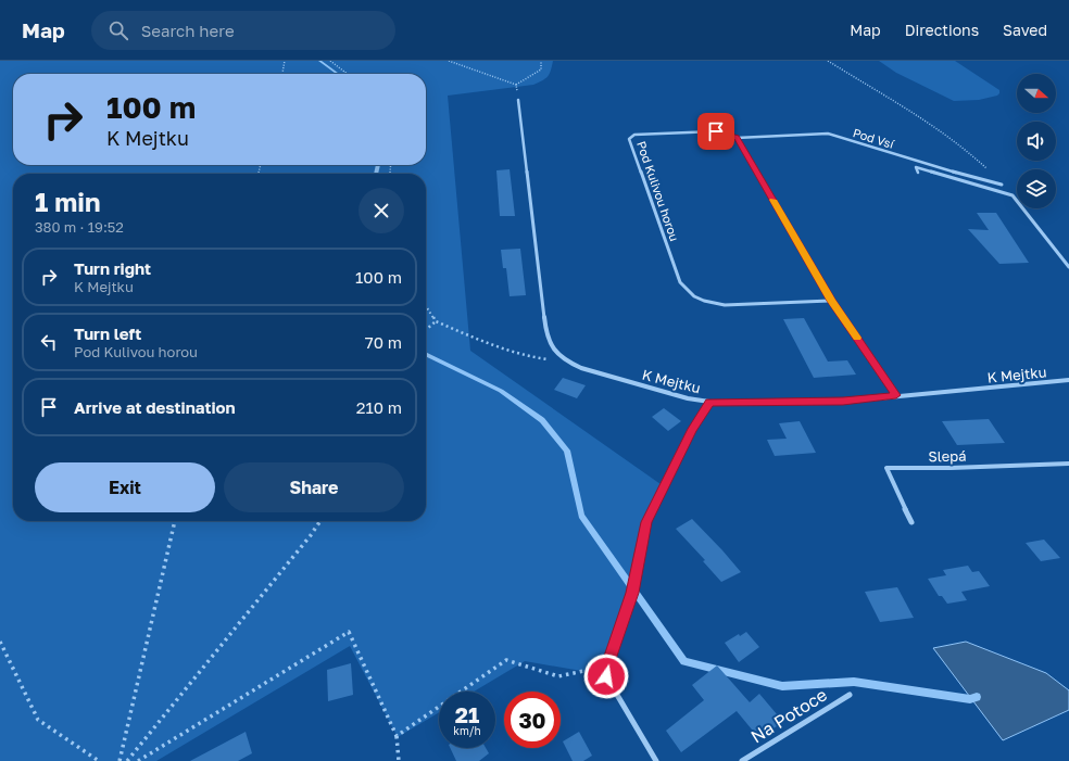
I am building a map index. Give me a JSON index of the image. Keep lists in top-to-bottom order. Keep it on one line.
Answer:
{"streets":{"street":["Pod Vsí","Pod Kulivou horou","K Mejtku","Slepá","Na Potoce"]},"crossings":[["Pod Vsí","Pod Kulivou horou"]],"north":"right","page":{"header":"Map","search":"Search here","nav":["Map","Directions","Saved"],"turn":["100 m","K Mejtku"],"heading":["1 min","380 m · 19:52"],"list":[{"name":"Turn right","note":"K Mejtku","value":"100 m"},{"name":"Turn left","note":"Pod Kulivou horou","value":"70 m"},{"name":"Arrive at destination","value":"210 m"}],"buttons":["Exit","Share"],"speed":"21 km/h","limit":"30"}}
